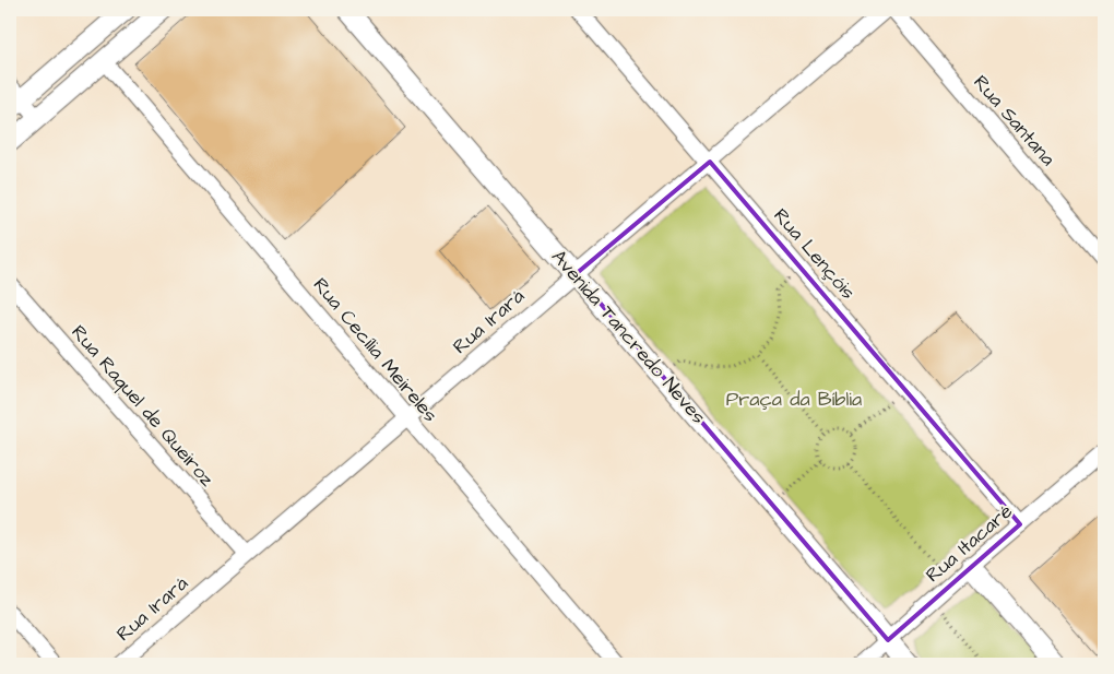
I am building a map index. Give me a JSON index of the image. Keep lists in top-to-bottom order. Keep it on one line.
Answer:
{"streets":{"street":["Rua Santana","Rua Lençóis","Rua Irará","Avenida Tancredo Neves","Rua Cecília Meireles","Rua Raquel de Queiroz","Rua Itacaré"]},"crossings":[["Rua Lençóis","Rua Irará"],["Rua Lençóis","Rua Itacaré"],["Rua Irará","Avenida Tancredo Neves"],["Rua Irará","Rua Cecília Meireles"],["Rua Irará","Rua Raquel de Queiroz"],["Avenida Tancredo Neves","Rua Itacaré"]],"parks":["Praça da Bíblia"]}
